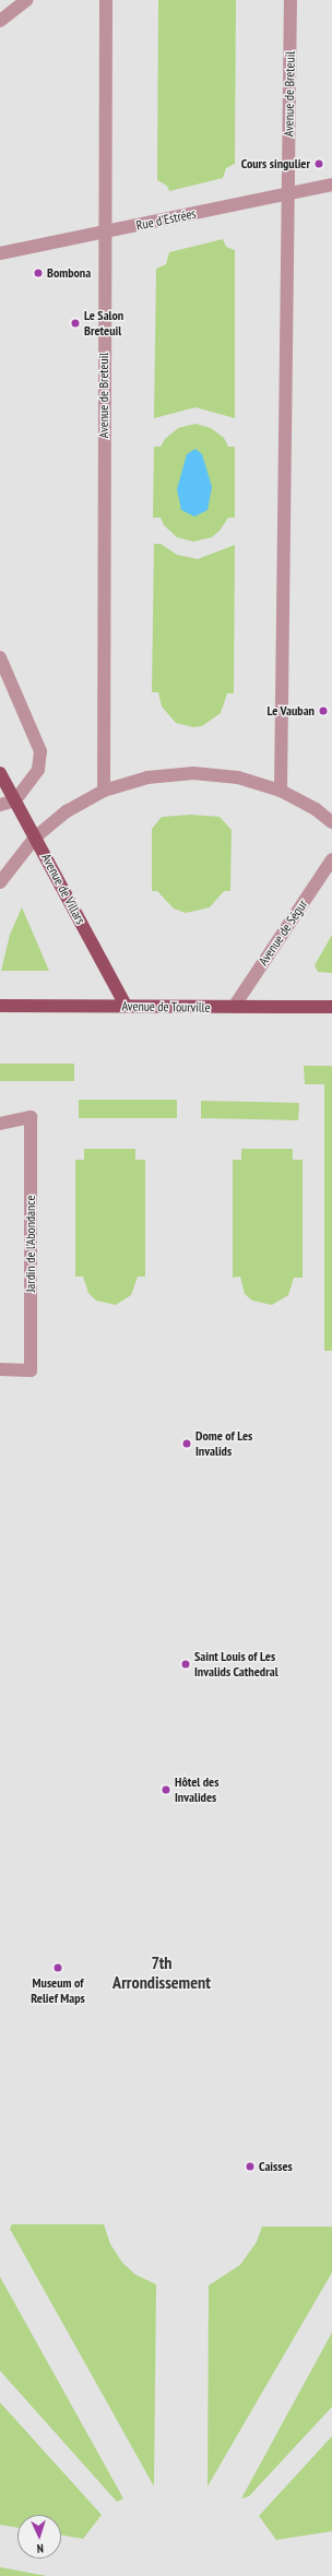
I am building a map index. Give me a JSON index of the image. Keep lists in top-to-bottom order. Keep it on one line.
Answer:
{"streets":{"main road":["Avenue de Villars","Avenue de Tourville"],"street":["Avenue de Breteuil","Rue d'Estrées","Avenue de Ségur","Jardin de l'Abondance"]},"crossings":[["Avenue de Breteuil","Rue d'Estrées"],["Avenue de Villars","Avenue de Tourville"],["Avenue de Ségur","Avenue de Tourville"]],"districts":["7th Arrondissement"],"places":["Cours singulier","Bombona","Le Salon Breteuil","Le Vauban","Dome of Les Invalids","Saint Louis of Les Invalids Cathedral","Hôtel des Invalides","Museum of Relief Maps","Caisses"],"north":"bottom"}
